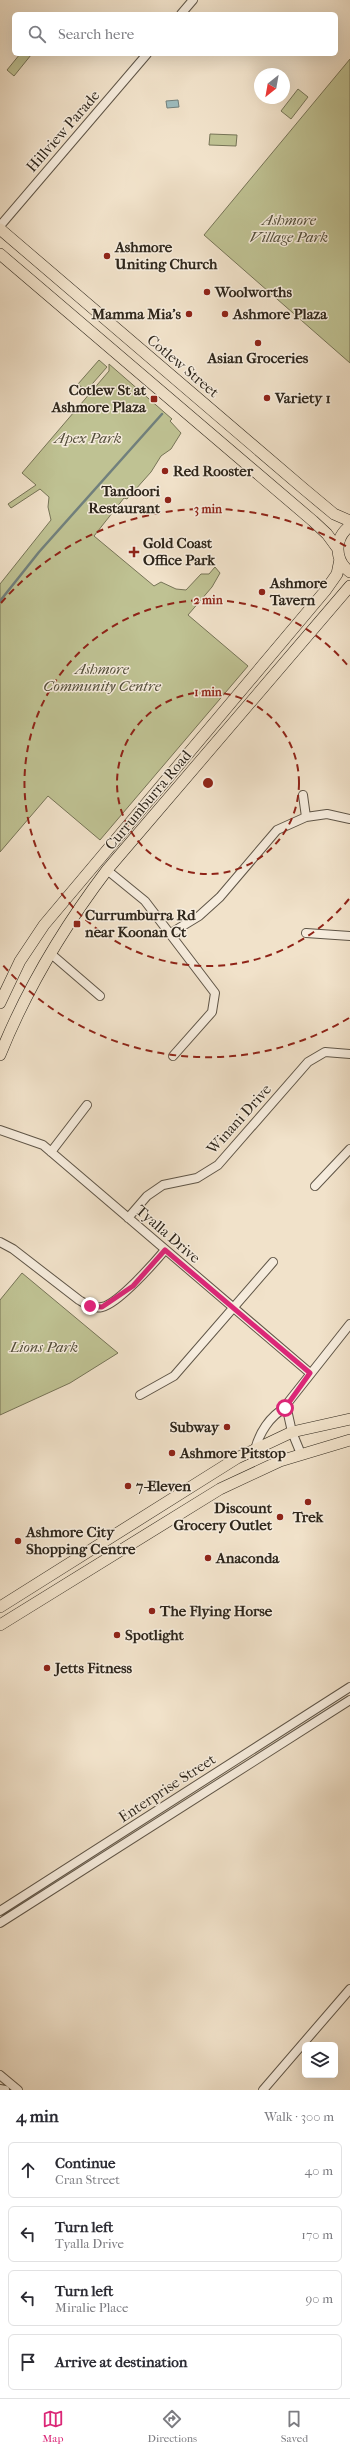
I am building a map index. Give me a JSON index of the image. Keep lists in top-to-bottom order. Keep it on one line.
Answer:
{"streets":{"main road":["Cotlew Street","Currumburra Road"],"street":["Hillview Parade","Winani Drive","Tyalla Drive","Enterprise Street"]},"crossings":[["Winani Drive","Tyalla Drive"]],"parks":["Ashmore Village Park","Apex Park","Ashmore Community Centre","Lions Park"],"places":{"other":["Ashmore Uniting Church","Woolworths","Mamma Mia's","Ashmore Plaza","Asian Groceries","Variety 1","Red Rooster","Tandoori Restaurant","Ashmore Tavern","Subway","Ashmore Pitstop","7-Eleven","Trek","Discount Grocery Outlet","Ashmore City Shopping Centre","Anaconda","The Flying Horse","Spotlight","Jetts Fitness"],"transit":["Cotlew St at Ashmore Plaza","Currumburra Rd near Koonan Ct"],"health":["Gold Coast Office Park"]},"north":"bottom left","page":{"search":"Search here","heading":["4 min","Walk · 300 m"],"list":[["Continue","Cran Street","40 m"],["Turn left","Tyalla Drive","170 m"],["Turn left","Miralie Place","90 m"],"Arrive at destination"],"nav":["Map","Directions","Saved"]},"rings":["3 min","2 min","1 min"]}
